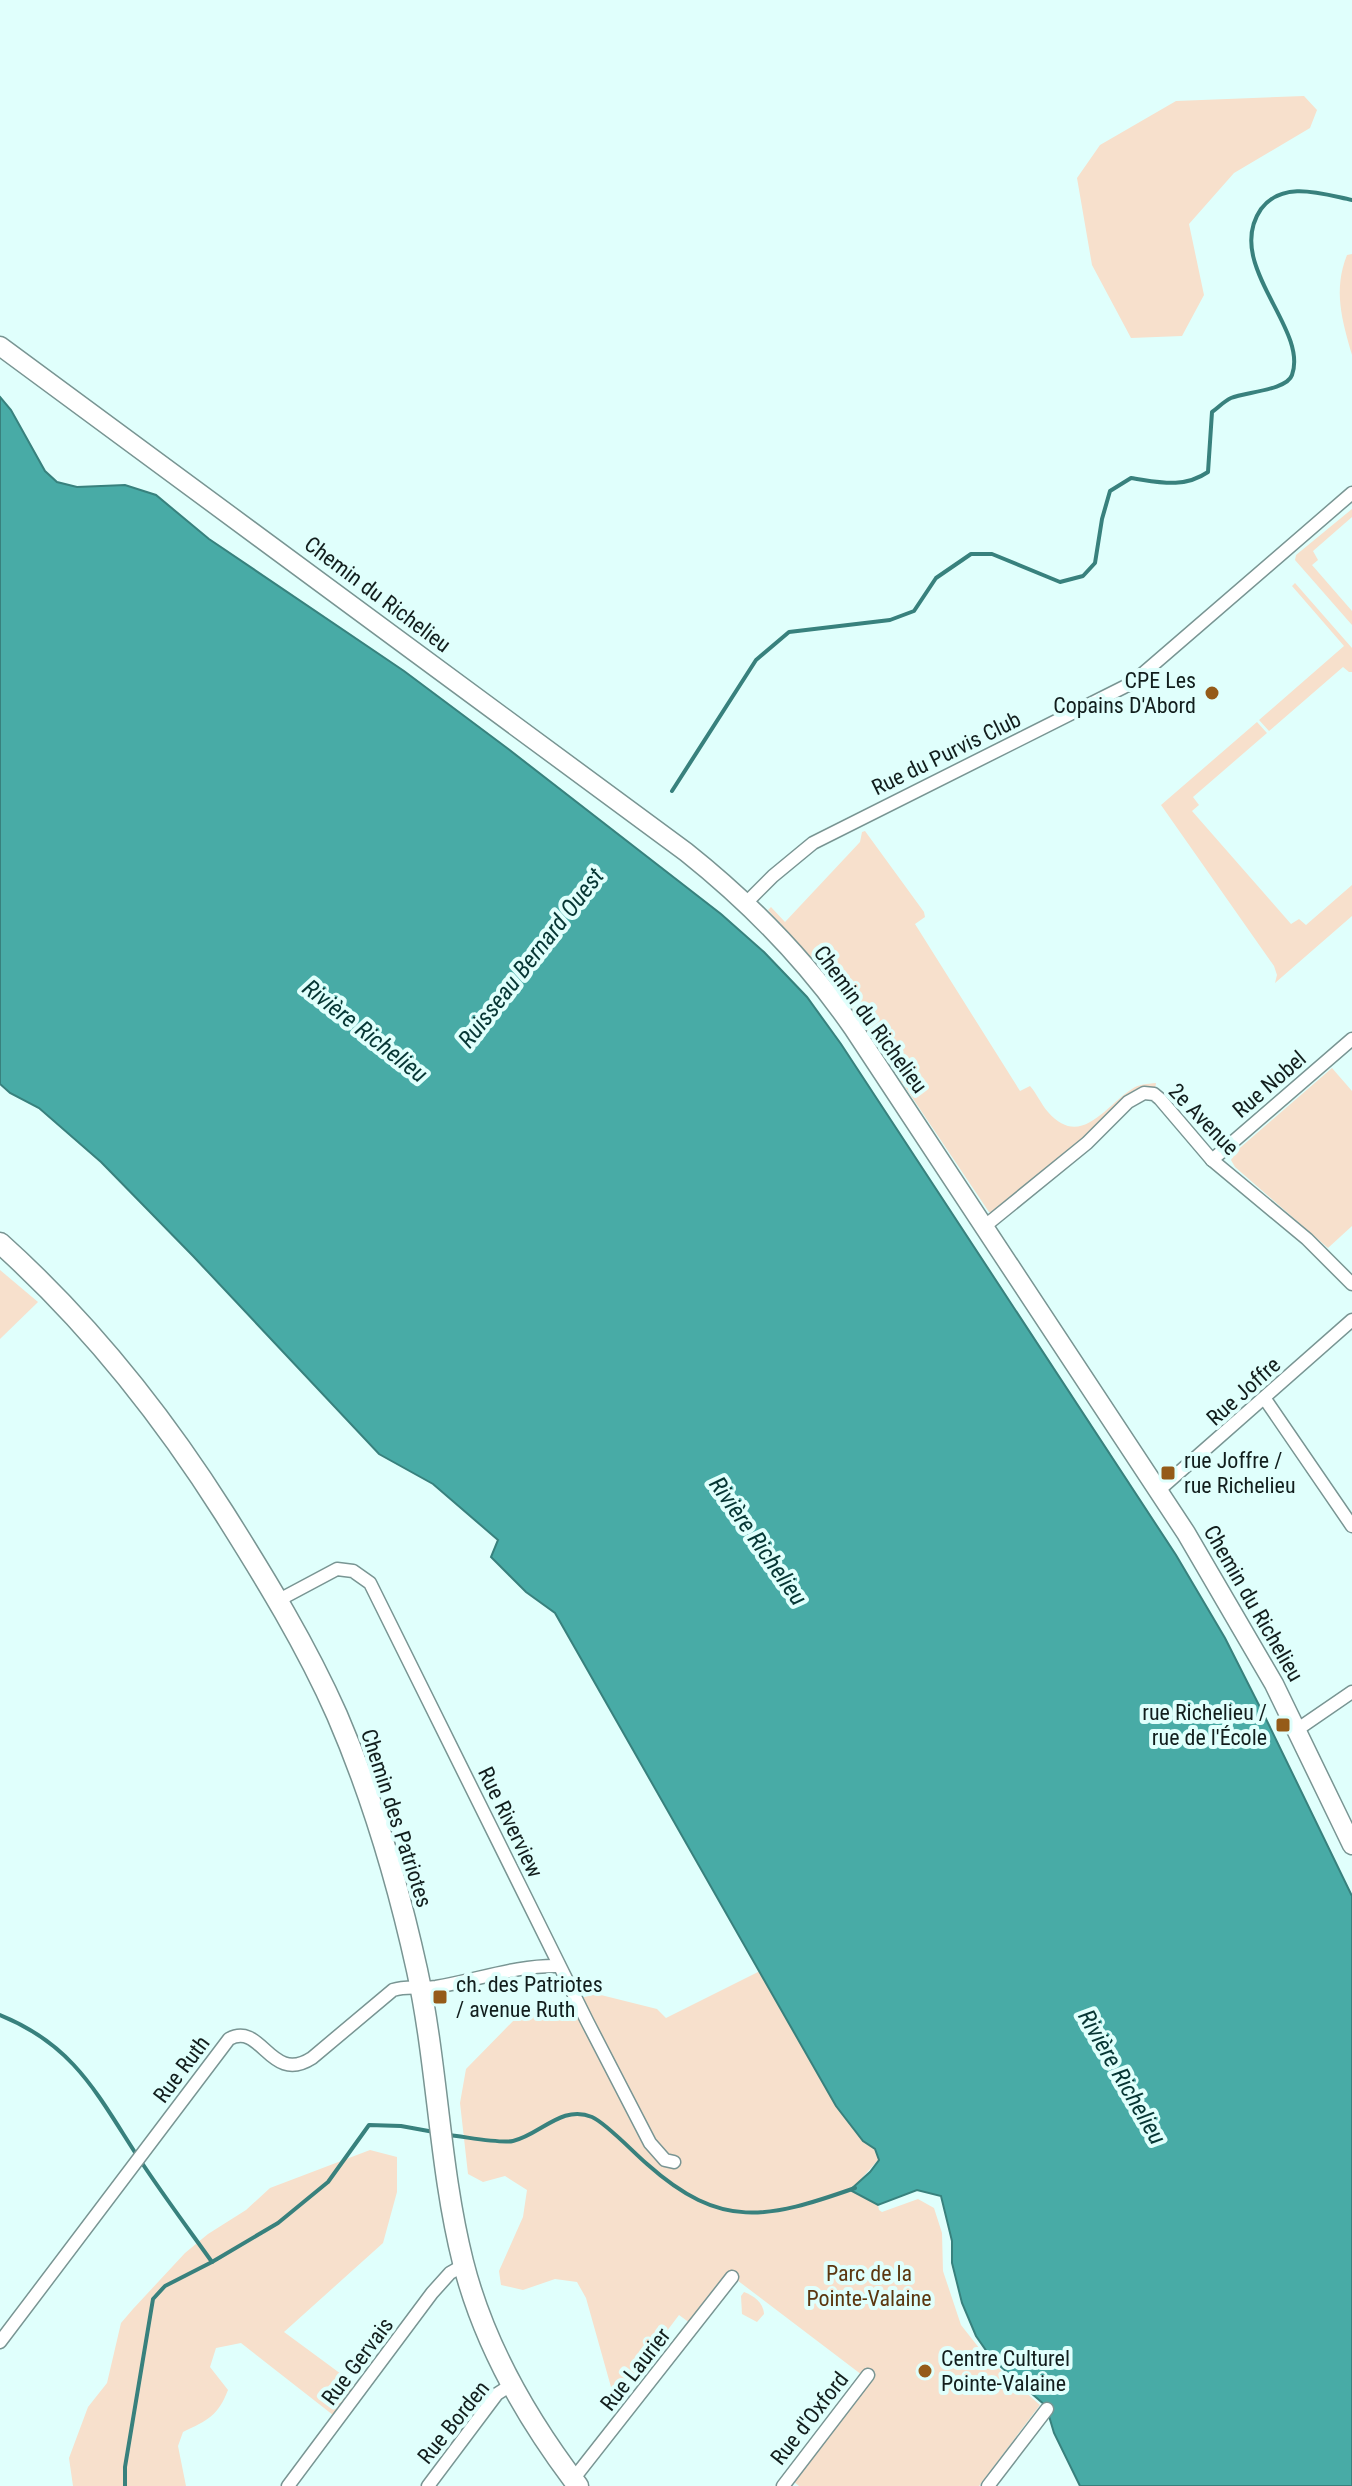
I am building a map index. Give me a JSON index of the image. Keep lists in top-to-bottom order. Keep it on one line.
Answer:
{"streets":{"main road":["Chemin du Richelieu","Chemin des Patriotes"],"street":["Rue du Purvis Club","Rue Nobel","2e Avenue","Rue Joffre","Rue Riverview","Rue Ruth","Rue Gervais","Rue Laurier","Rue d'Oxford","Rue Borden"]},"crossings":[["Chemin du Richelieu","Rue du Purvis Club"],["Chemin du Richelieu","2e Avenue"],["Chemin du Richelieu","Rue Joffre"],["Rue Nobel","2e Avenue"],["Chemin des Patriotes","Rue Riverview"],["Chemin des Patriotes","Rue Ruth"],["Chemin des Patriotes","Rue Gervais"],["Chemin des Patriotes","Rue Laurier"],["Chemin des Patriotes","Rue Borden"],["Rue Riverview","Rue Ruth"]],"water":["Ruisseau Bernard Ouest","Rivière Richelieu"],"parks":["Parc de la Pointe-Valaine"],"places":{"other":["CPE Les Copains D'Abord","Centre Culturel Pointe-Valaine"],"transit":["rue Joffre / rue Richelieu","rue Richelieu / rue de l'École","ch. des Patriotes / avenue Ruth"]}}
